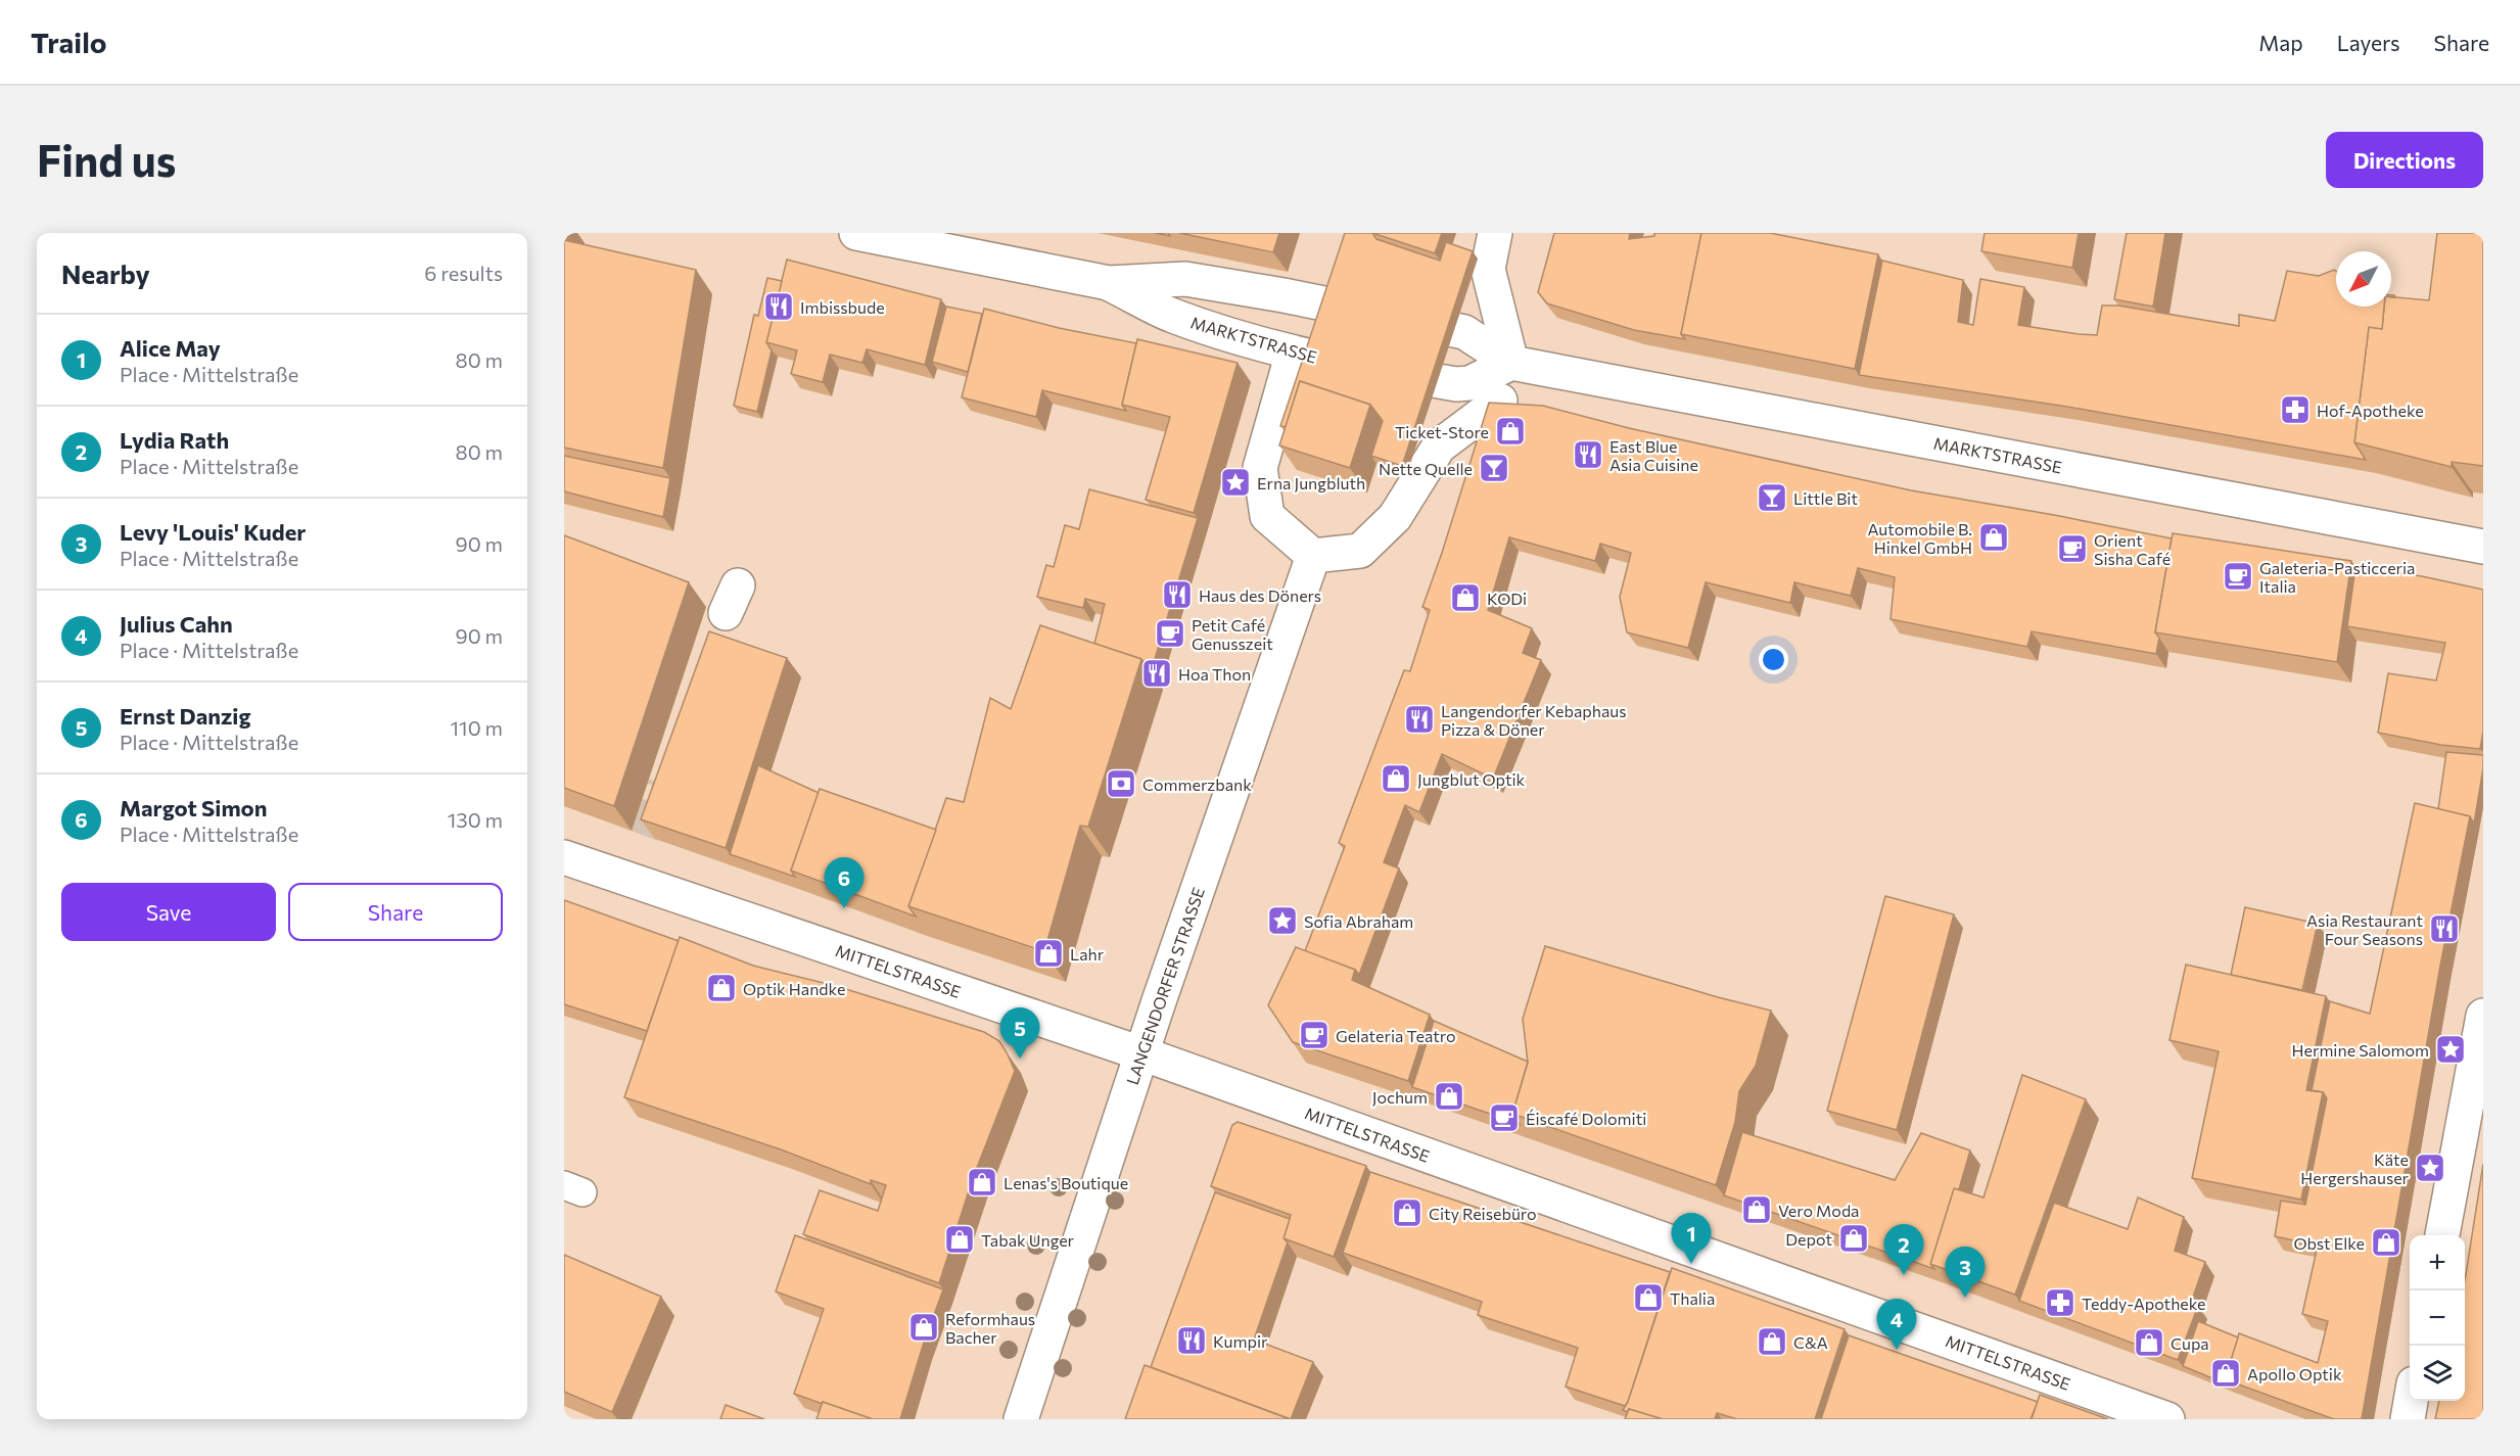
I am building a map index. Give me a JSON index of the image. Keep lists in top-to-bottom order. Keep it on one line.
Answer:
{"streets":{"street":["MARKTSTRASSE","MITTELSTRASSE","LANGENDORFER STRASSE"]},"crossings":[["MITTELSTRASSE","LANGENDORFER STRASSE"]],"places":{"restaurant":["Imbissbude","East Blue Asia Cuisine","Haus des Döners","Hoa Thon","Langendorfer Kebaphaus Pizza & Döner","Asia Restaurant Four Seasons","Kumpir"],"pharmacy":["Hof-Apotheke","Teddy-Apotheke"],"shop":["Ticket-Store","Automobile B. Hinkel GmbH","KODi","Jungblut Optik","Lahr","Optik Handke","Jochum","Lenas's Boutique","Vero Moda","City Reisebüro","Depot","Tabak Unger","Obst Elke","Thalia","Reformhaus Bacher","C&A","Cupa","Apollo Optik"],"bar":["Nette Quelle","Little Bit"],"place":["Erna Jungbluth","Sofia Abraham","Hermine Salomom","Käte Hergershauser"],"cafe":["Orient Sisha Café","Galeteria-Pasticceria Italia","Petit Café Genusszeit","Gelateria Teatro","Éiscafé Dolomiti"],"bank":["Commerzbank"]},"north":"bottom left","page":{"header":"Trailo","nav":["Map","Layers","Share"],"buttons":["Directions",["Save","Share"]],"title":"Find us","heading":["Nearby","6 results"],"list":[{"mark":"1","name":"Alice May","note":"Place · Mittelstraße","value":"80 m"},{"mark":"2","name":"Lydia Rath","note":"Place · Mittelstraße","value":"80 m"},{"mark":"3","name":"Levy 'Louis' Kuder","note":"Place · Mittelstraße","value":"90 m"},{"mark":"4","name":"Julius Cahn","note":"Place · Mittelstraße","value":"90 m"},{"mark":"5","name":"Ernst Danzig","note":"Place · Mittelstraße","value":"110 m"},{"mark":"6","name":"Margot Simon","note":"Place · Mittelstraße","value":"130 m"}],"pins":["6","5","1","2","3","4"],"map_buttons":["+","−"]}}
